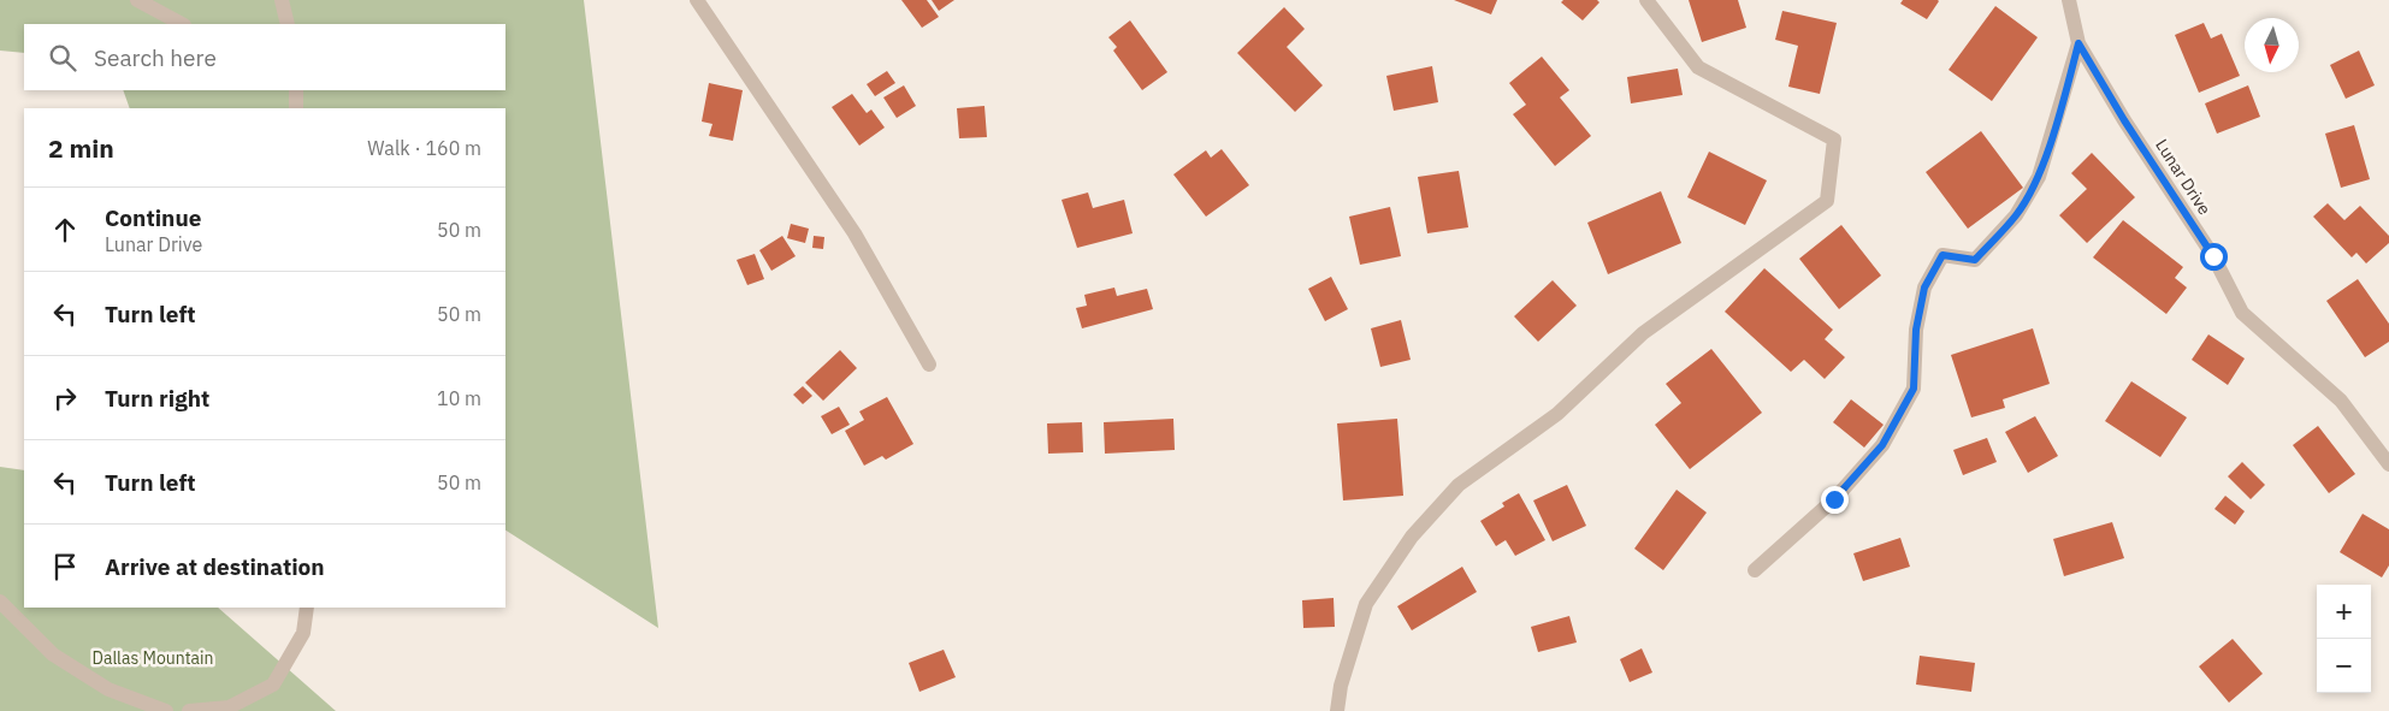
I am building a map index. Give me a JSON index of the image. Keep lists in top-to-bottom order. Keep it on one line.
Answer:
{"streets":{"street":["Lunar Drive"]},"parks":["Dallas Mountain"],"north":"bottom","page":{"search":"Search here","heading":["2 min","Walk · 160 m"],"list":[["Continue","Lunar Drive","50 m"],["Turn left","50 m"],["Turn right","10 m"],["Turn left","50 m"],"Arrive at destination"],"map_buttons":["+","−"]}}
